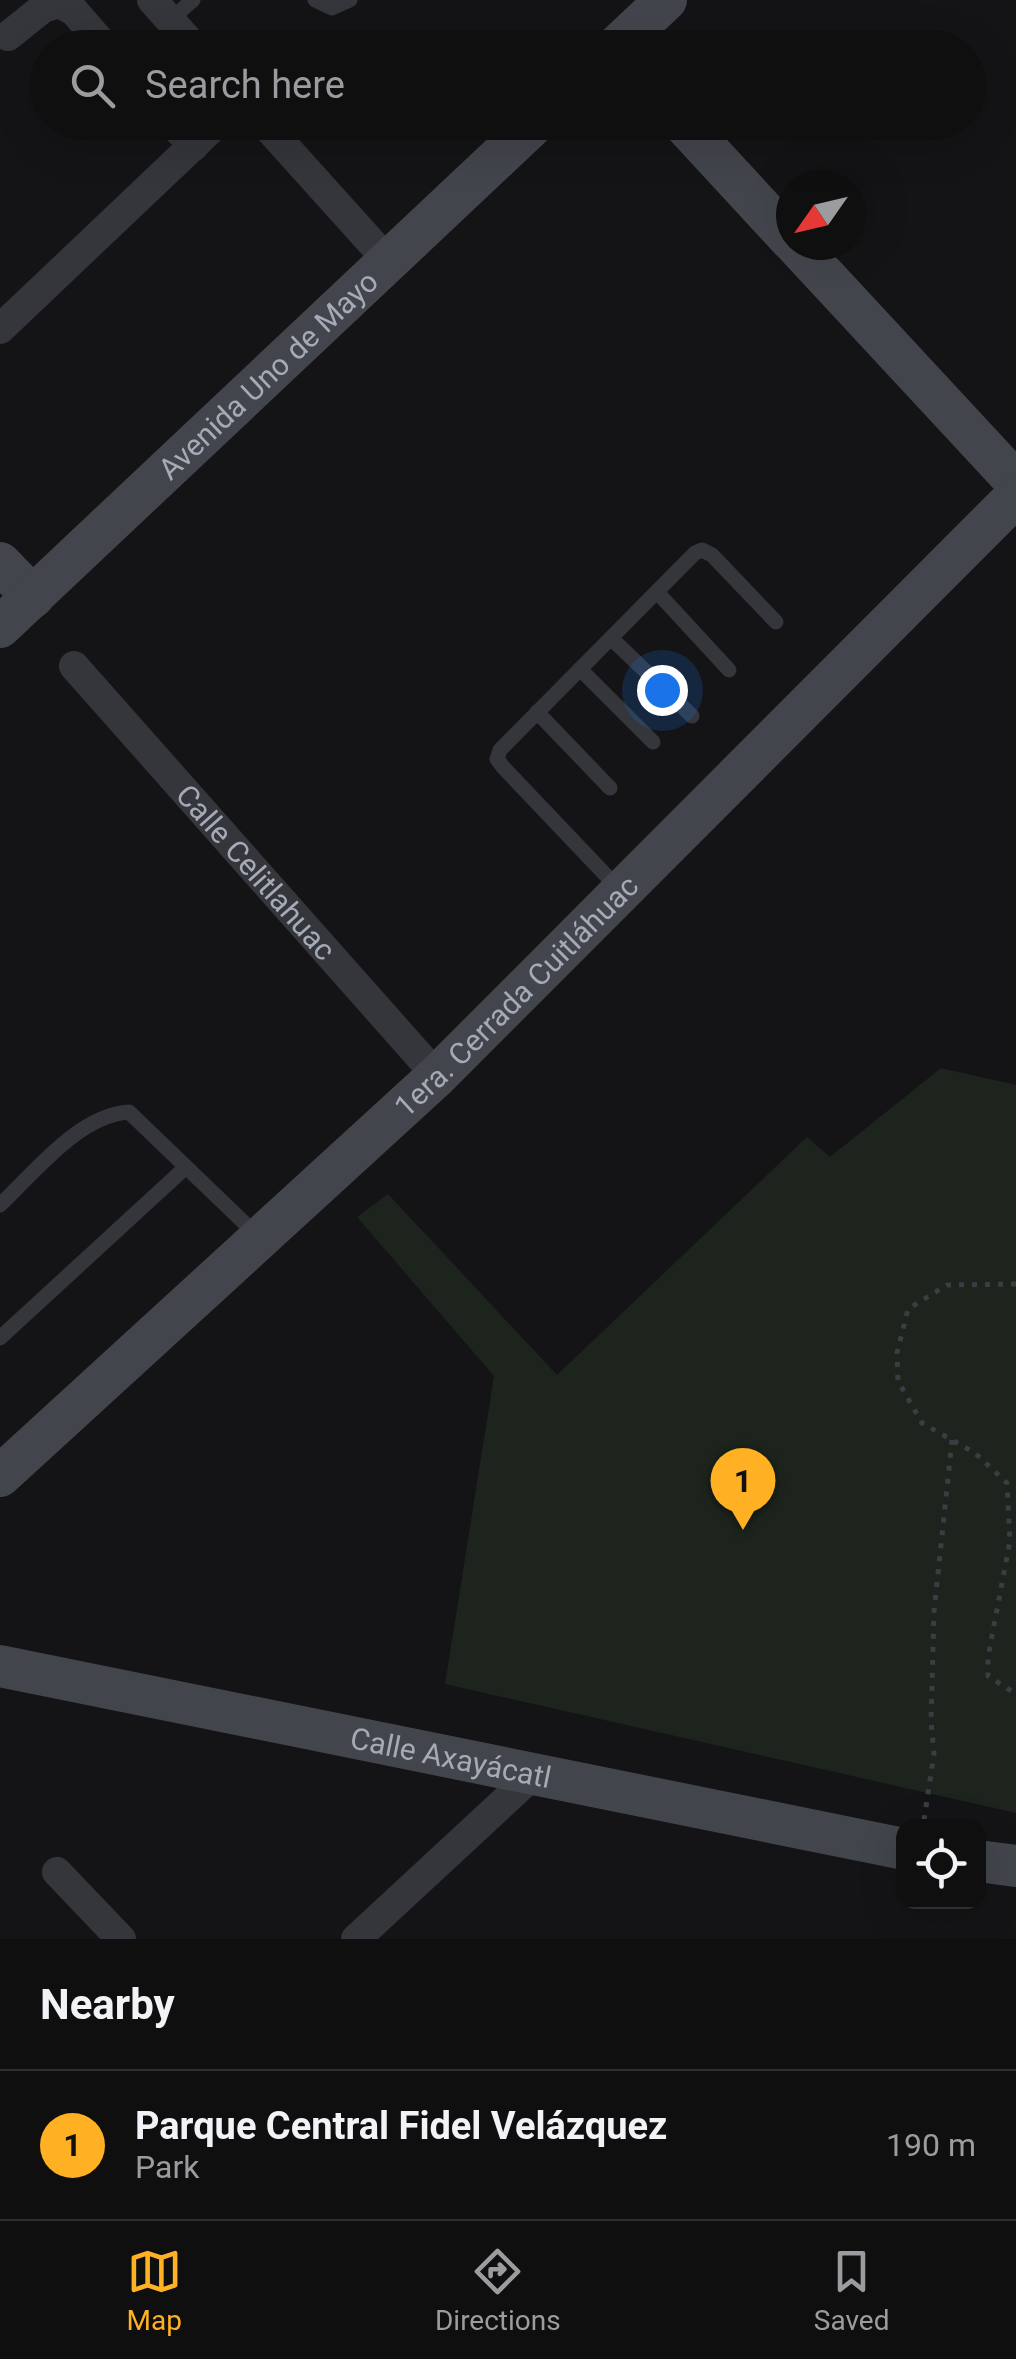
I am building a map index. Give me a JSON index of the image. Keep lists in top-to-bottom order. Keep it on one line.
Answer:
{"streets":{"street":["Avenida Uno de Mayo","Calle Celitlahuac","1era. Cerrada Cuitláhuac","Calle Axayácatl"]},"crossings":[["Calle Celitlahuac","1era. Cerrada Cuitláhuac"]],"north":"bottom left","page":{"search":"Search here","pins":"1","heading":"Nearby","list":[{"mark":"1","name":"Parque Central Fidel Velázquez","note":"Park","value":"190 m"}],"nav":["Map","Directions","Saved"]}}
